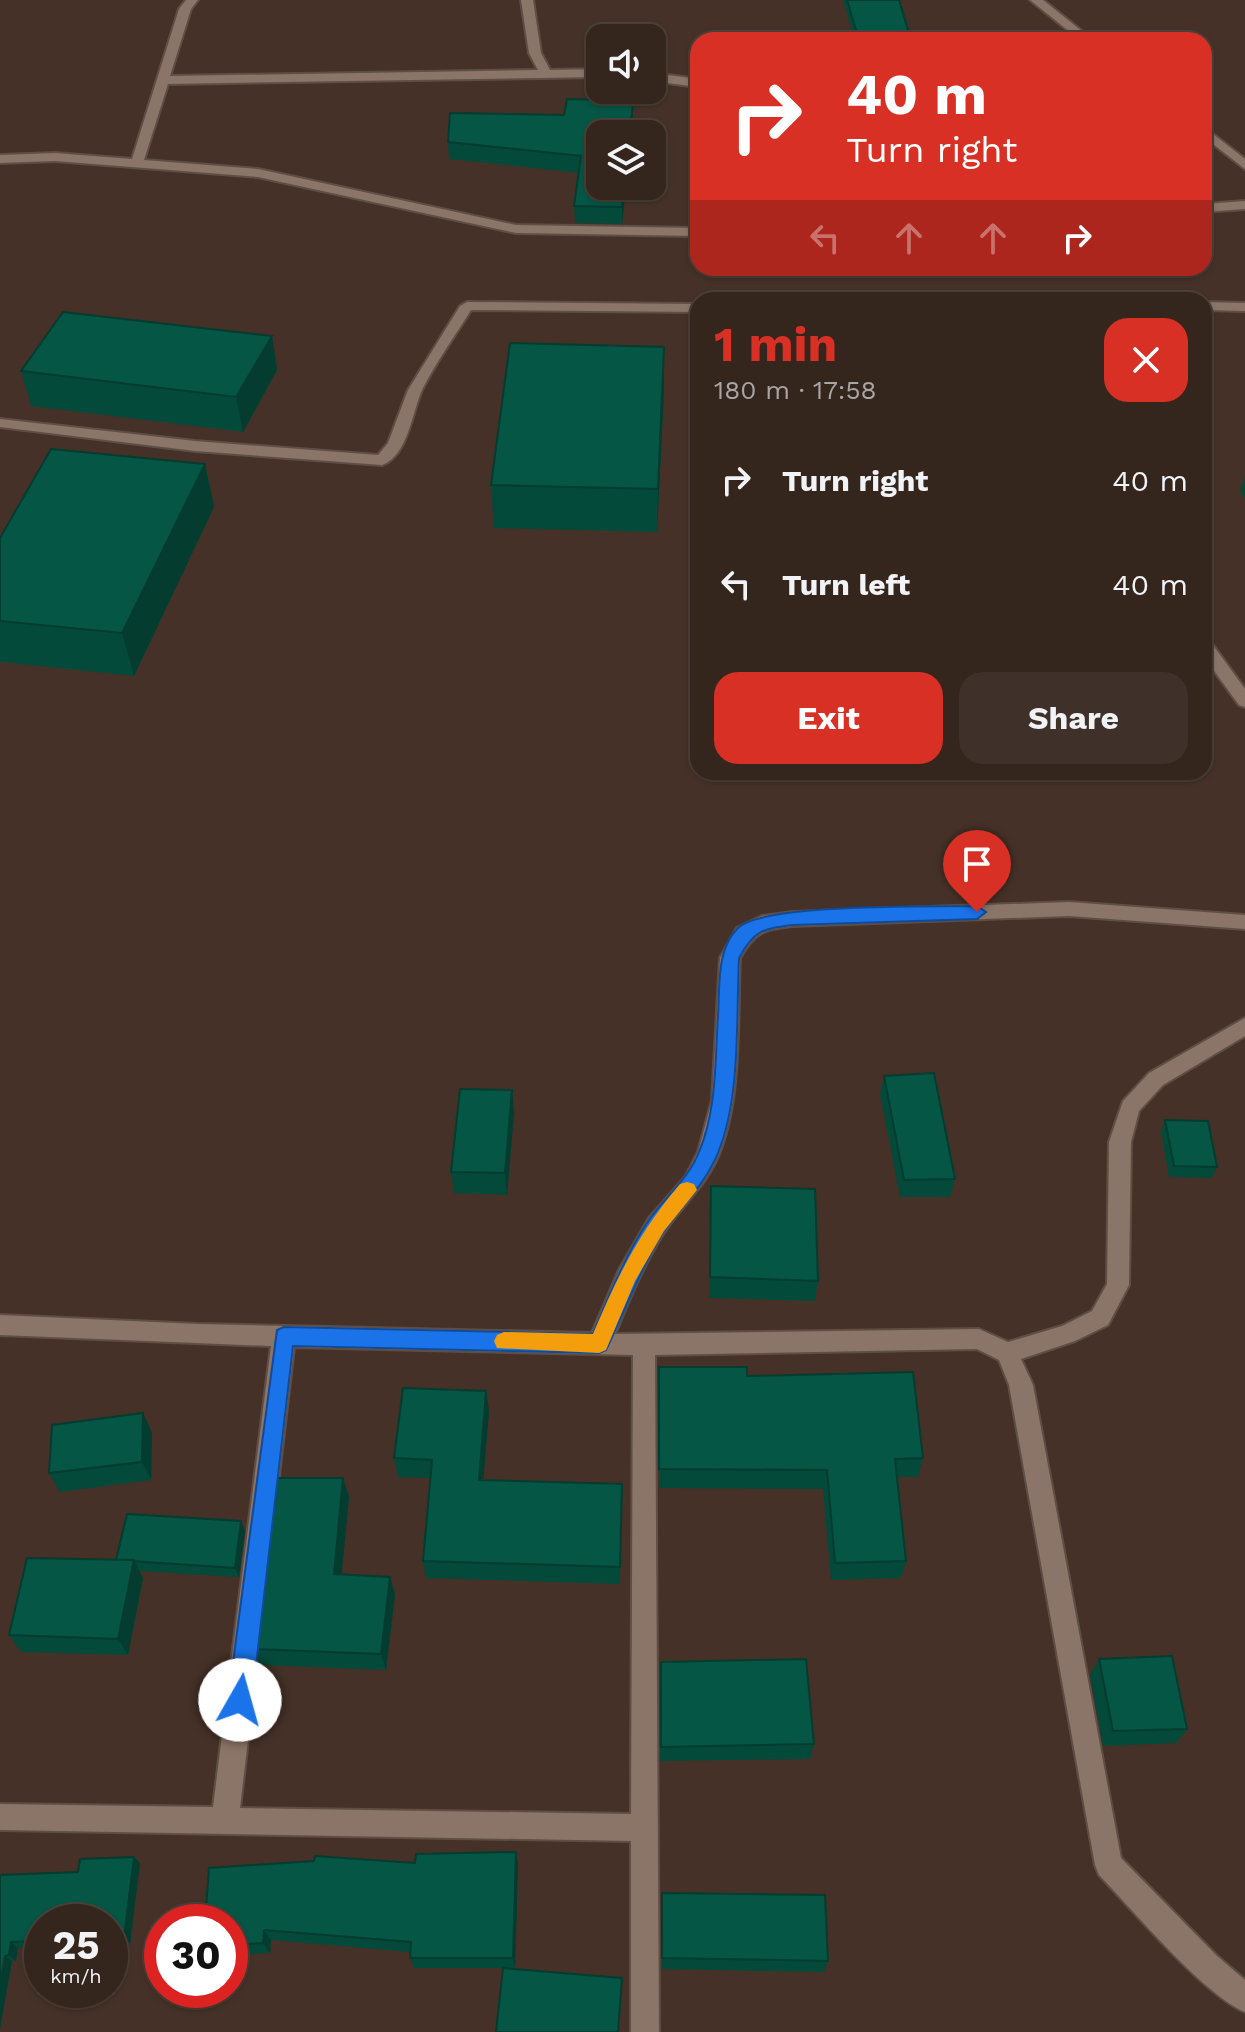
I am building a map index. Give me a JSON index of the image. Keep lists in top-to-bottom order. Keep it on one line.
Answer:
{"page":{"turn":["40 m","Turn right"],"heading":["1 min","180 m · 17:58"],"list":[{"name":"Turn right","value":"40 m"},{"name":"Turn left","value":"40 m"}],"buttons":["Exit","Share"],"speed":"25 km/h","limit":"30"}}
